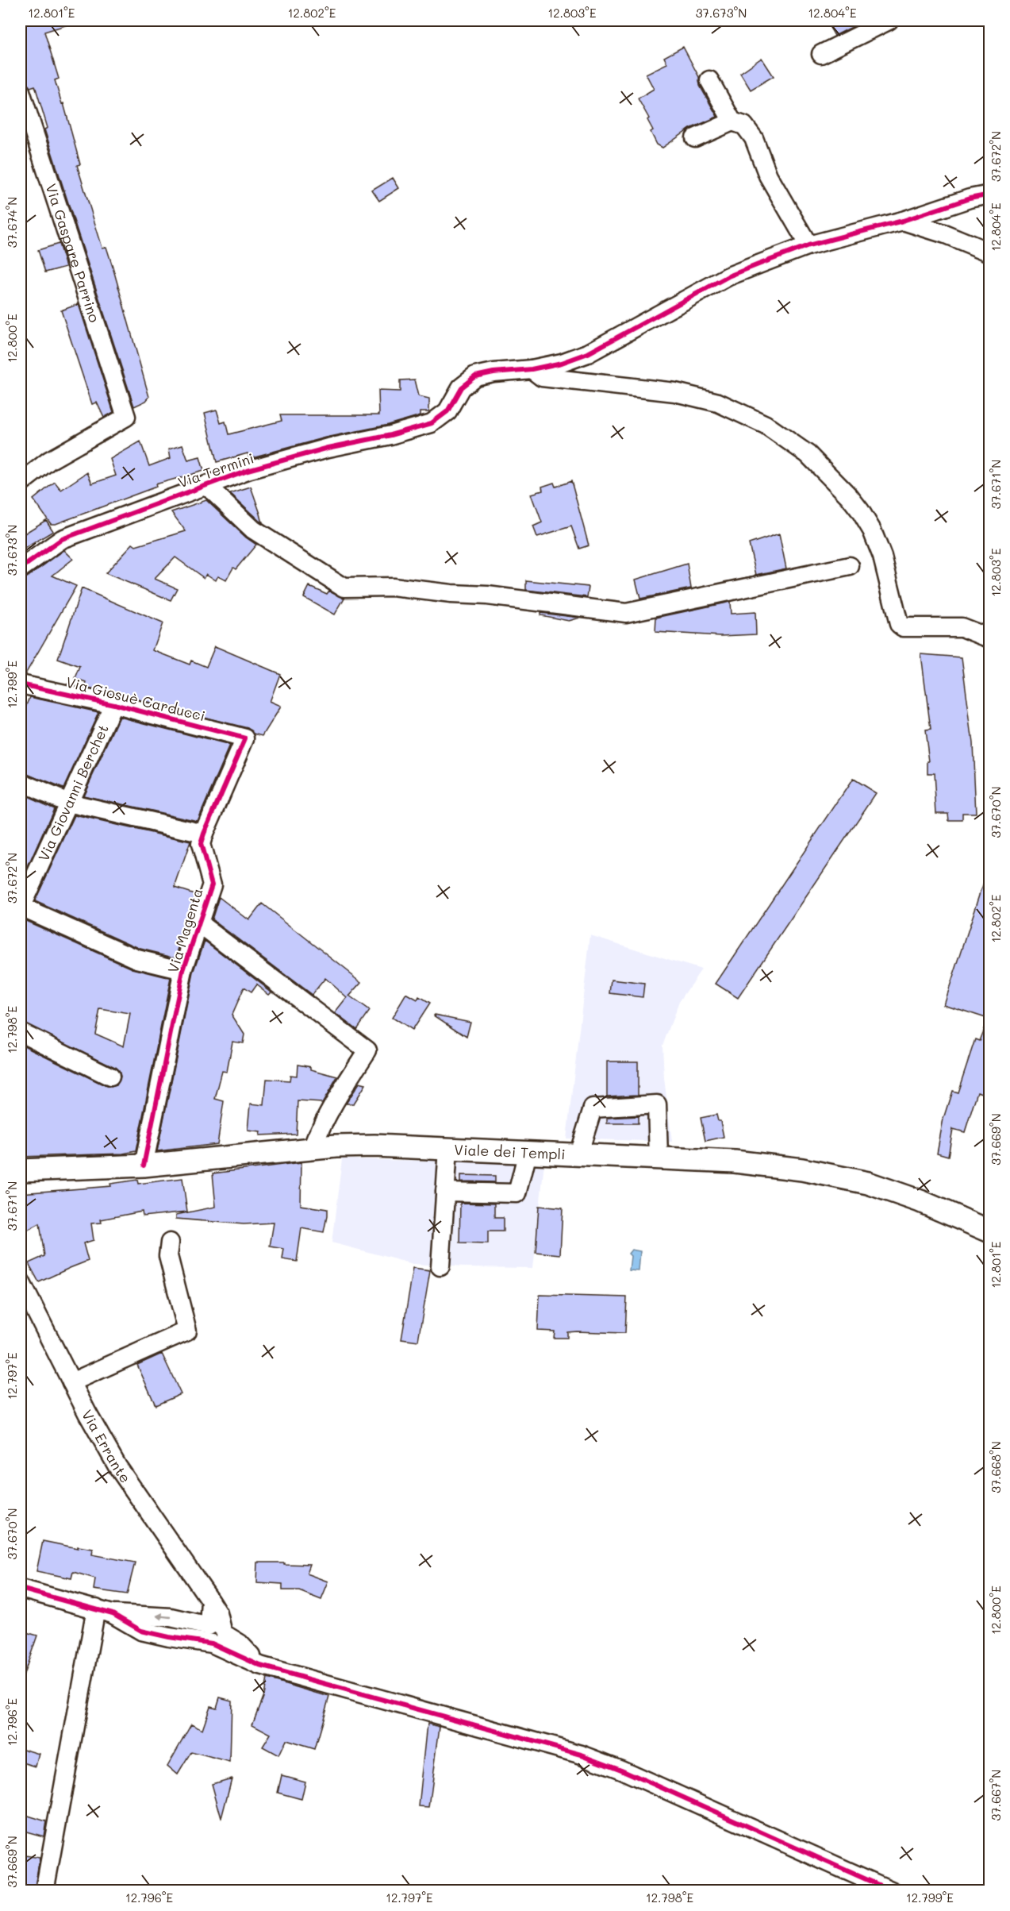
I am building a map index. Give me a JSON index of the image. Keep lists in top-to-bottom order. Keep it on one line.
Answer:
{"streets":{"main road":["Viale dei Templi"],"street":["Via Gaspare Parrino","Via Termini","Via Giosuè Carducci","Via Giovanni Berchet","Via Magenta","Via Errante"]},"crossings":[["Via Giosuè Carducci","Via Giovanni Berchet"],["Via Giosuè Carducci","Via Magenta"],["Via Magenta","Viale dei Templi"]],"coordinates":["12.801°E","12.802°E","12.803°E","37.673°N","12.804°E","37.672°N","37.674°N","12.800°E","37.671°N","12.799°E","37.670°N","12.798°E","37.669°N","12.797°E","37.668°N","12.796°E","37.667°N"]}
